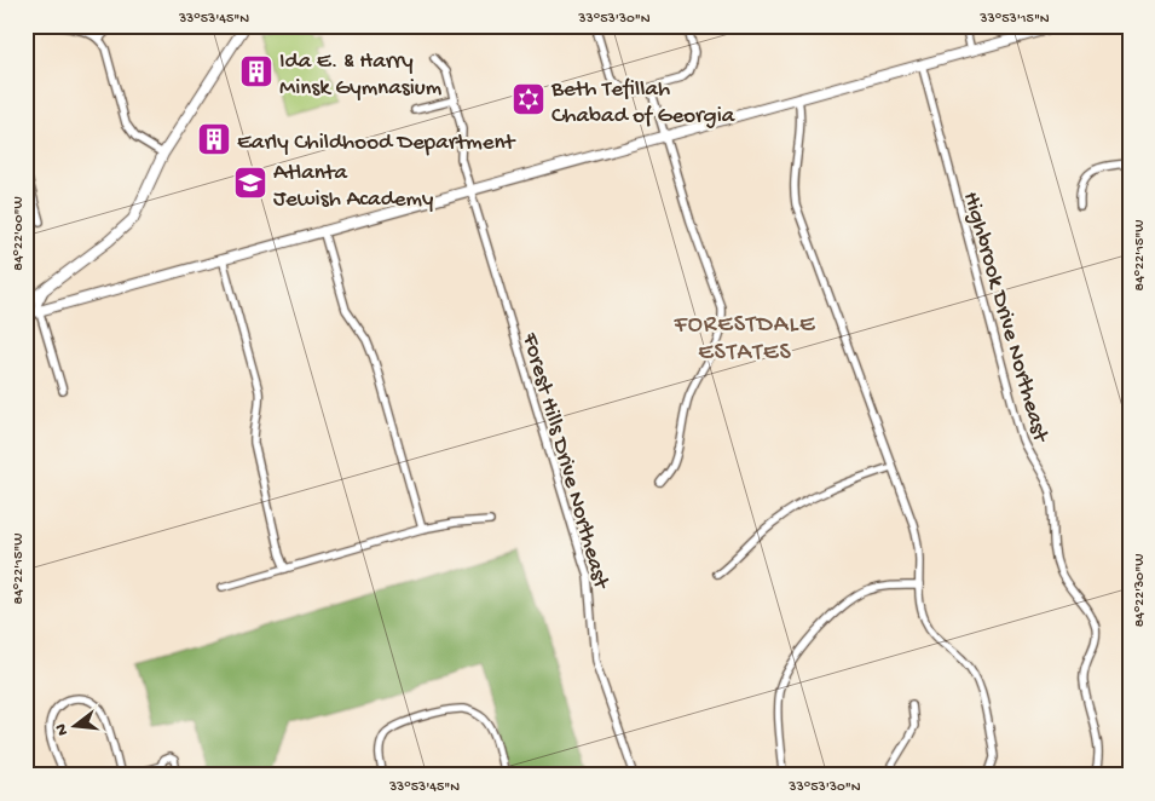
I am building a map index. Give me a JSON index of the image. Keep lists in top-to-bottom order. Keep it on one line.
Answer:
{"streets":{"street":["Highbrook Drive Northeast","Forest Hills Drive Northeast"]},"districts":["FORESTDALE ESTATES"],"places":{"building":["Ida E. & Harry Minsk Gymnasium","Early Childhood Department"],"synagogue":["Beth Tefillah Chabad of Georgia"],"school or university":["Atlanta Jewish Academy"]},"north":"left","coordinates":["33°53'45\"N","33°53'30\"N","33°53'15\"N","84°22'00\"W","84°22'15\"W","84°22'30\"W"]}
